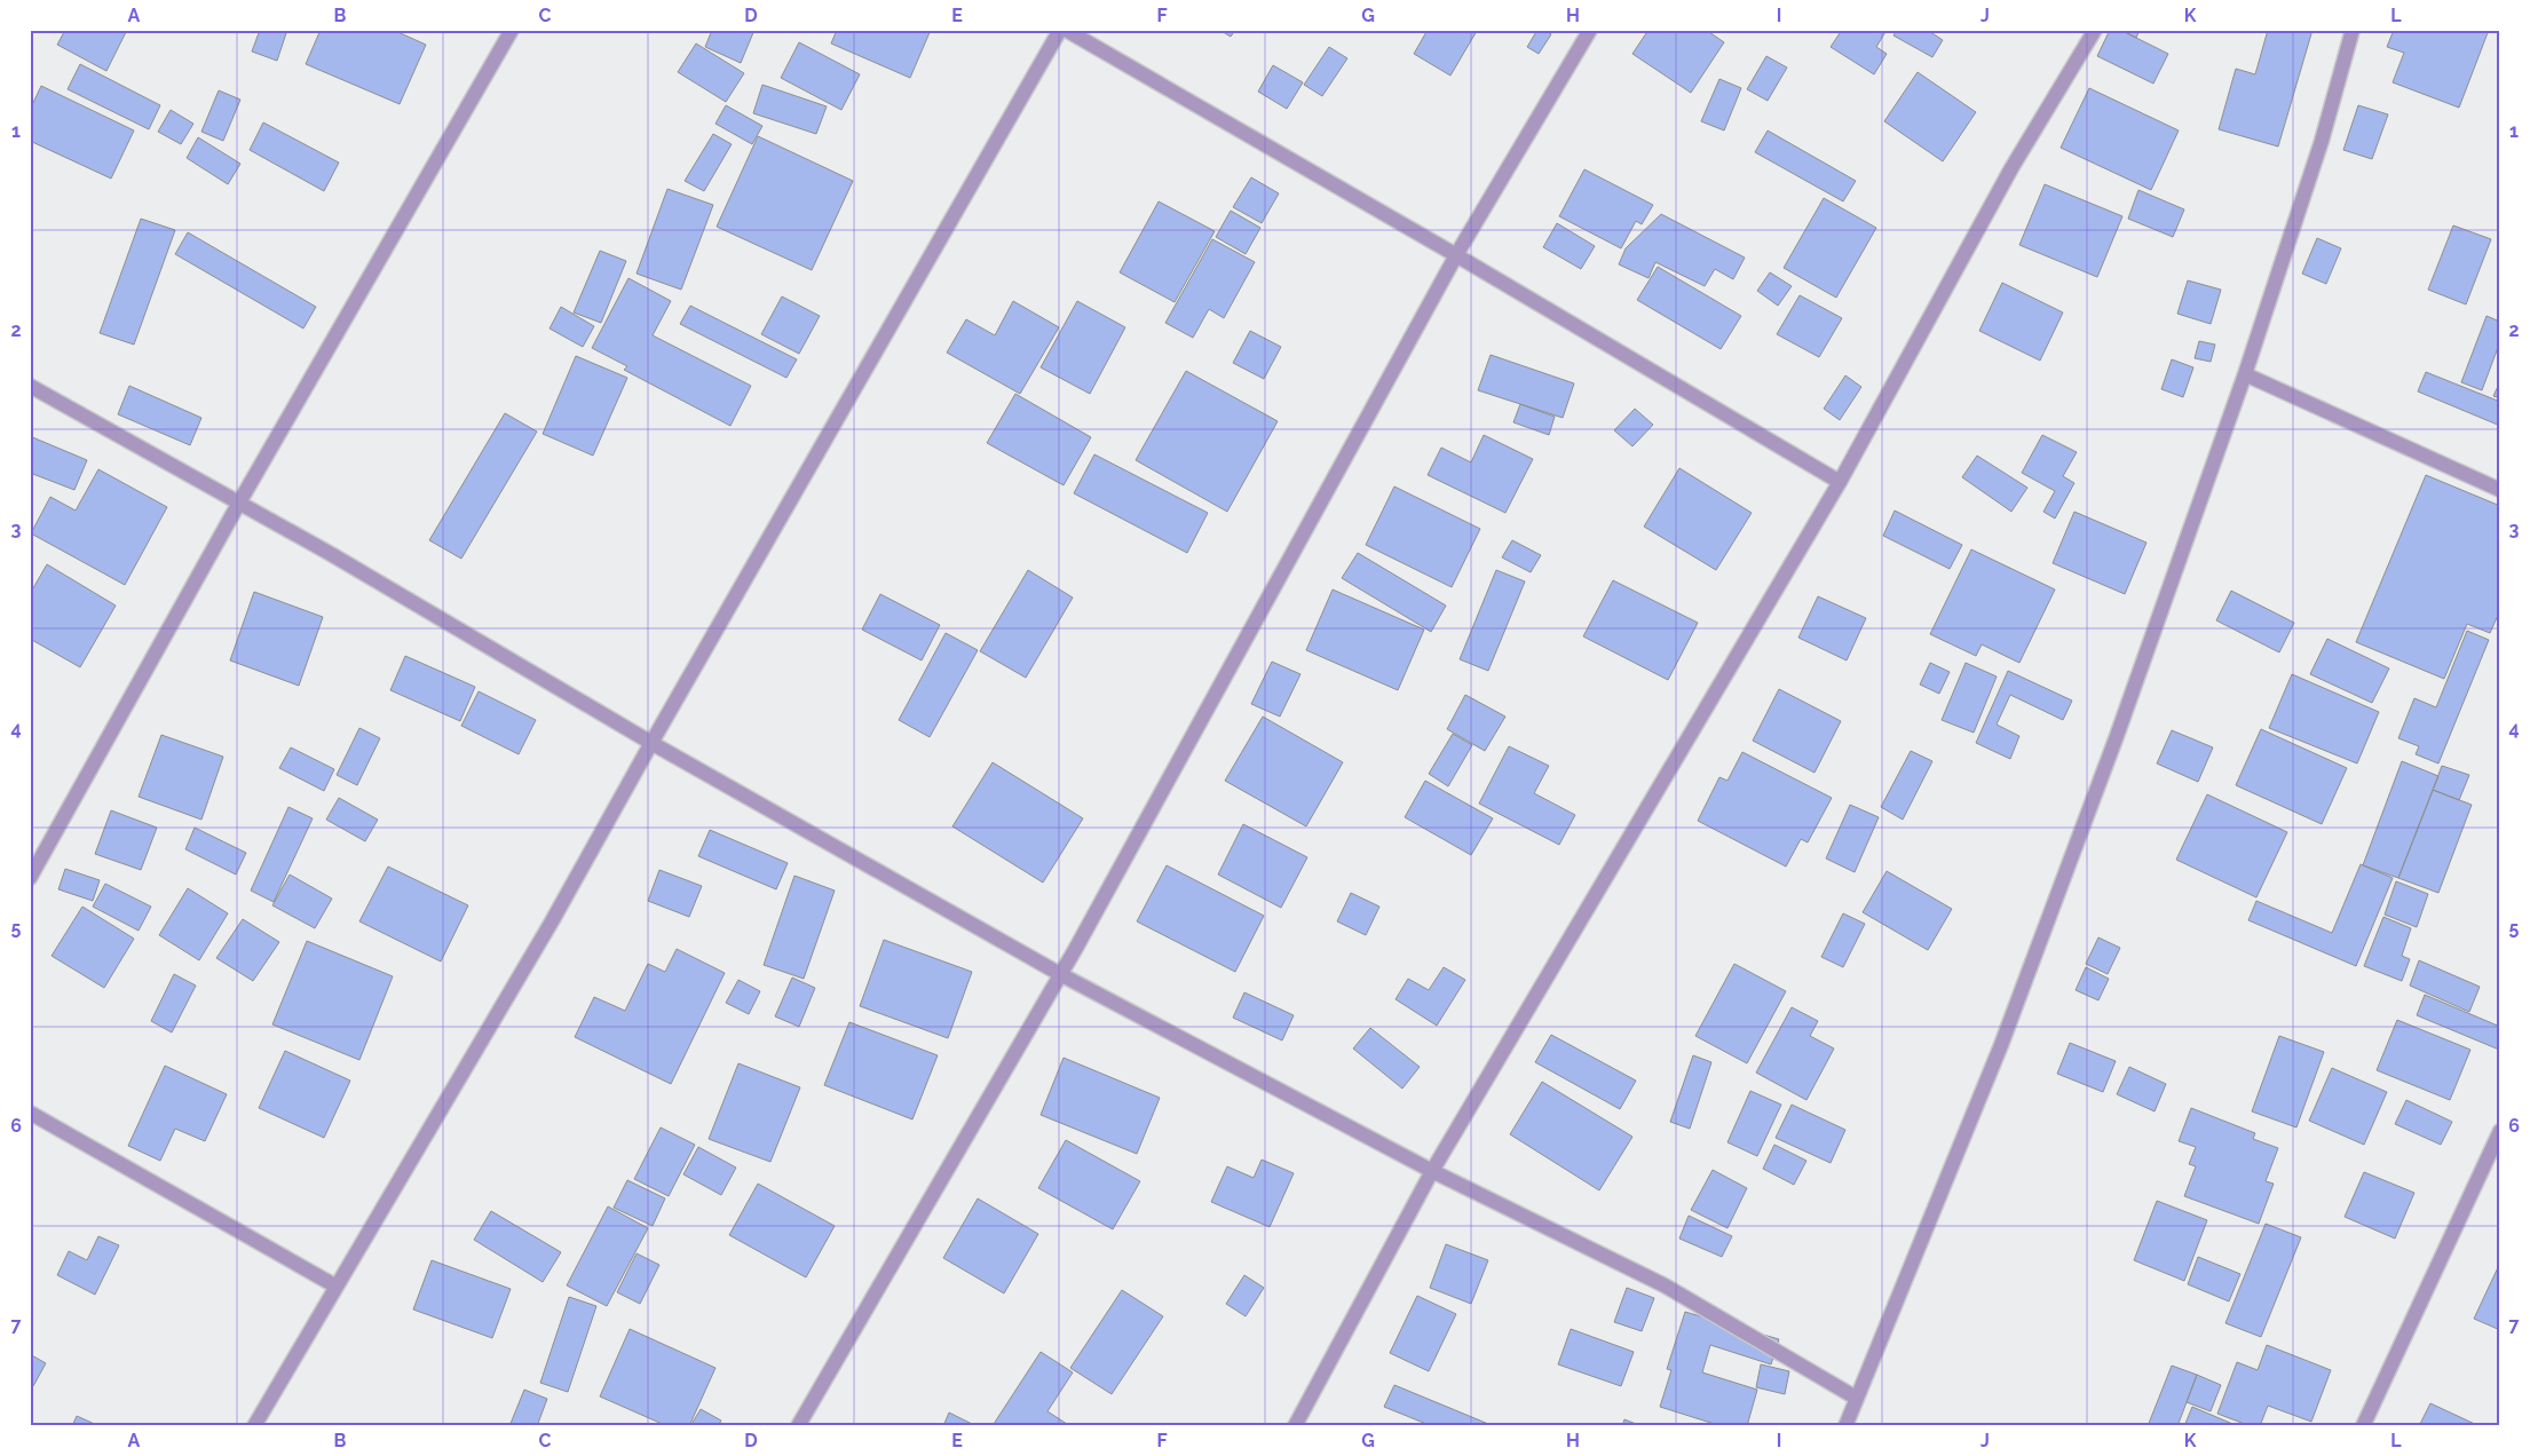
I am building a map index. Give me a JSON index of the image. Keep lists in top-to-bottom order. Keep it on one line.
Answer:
{"grid":{"columns":["A","B","C","D","E","F","G","H","I","J","K","L"],"rows":["1","2","3","4","5","6","7"]}}
